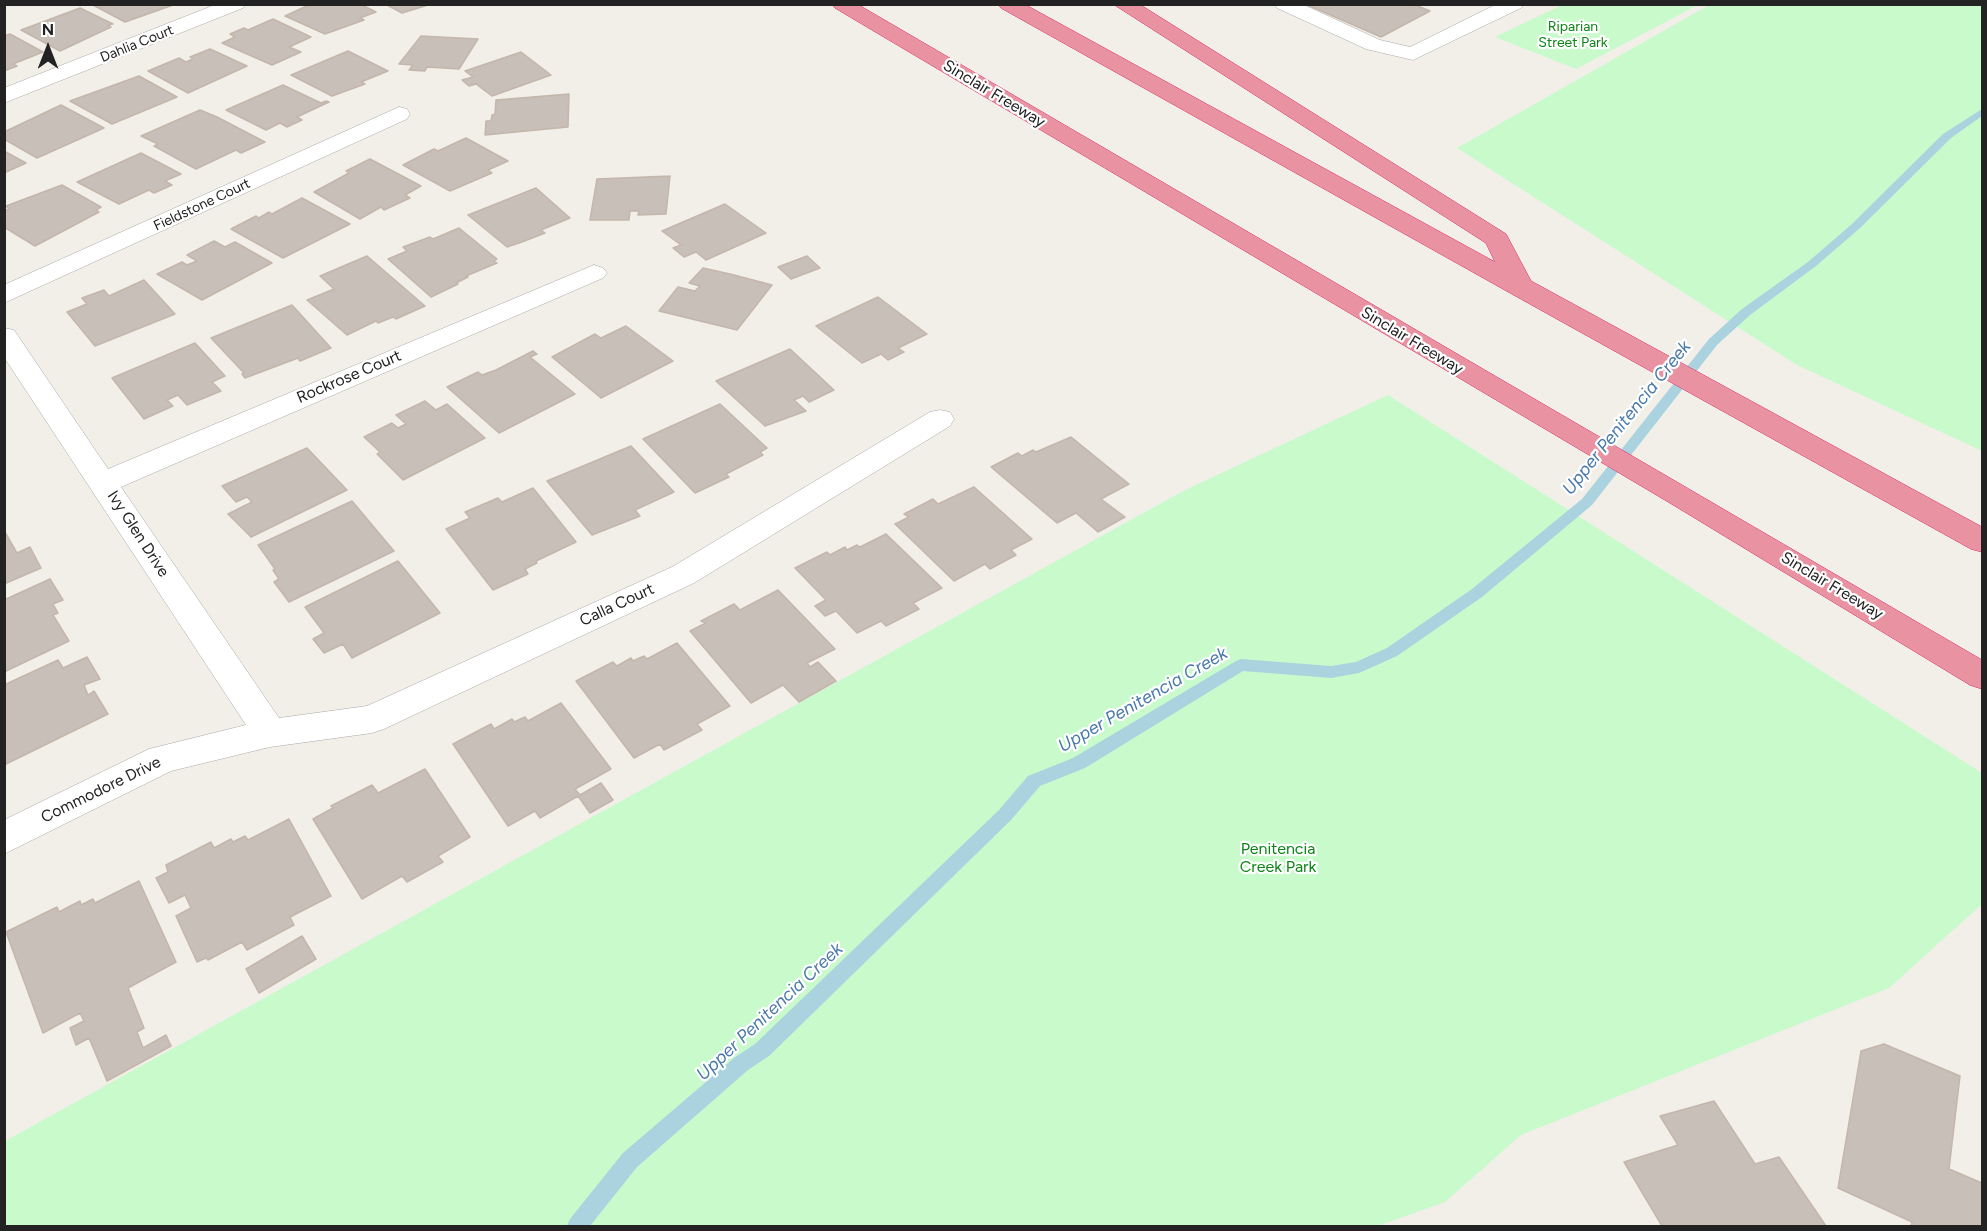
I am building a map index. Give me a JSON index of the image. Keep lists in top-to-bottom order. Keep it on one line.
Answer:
{"streets":{"highway":["Sinclair Freeway"],"street":["Dahlia Court","Fieldstone Court","Rockrose Court","Ivy Glen Drive","Calla Court","Commodore Drive"]},"crossings":[["Rockrose Court","Ivy Glen Drive"],["Ivy Glen Drive","Calla Court"],["Ivy Glen Drive","Commodore Drive"],["Calla Court","Commodore Drive"]],"water":["Upper Penitencia Creek"],"parks":["Riparian Street Park","Penitencia Creek Park"],"north":"top"}
